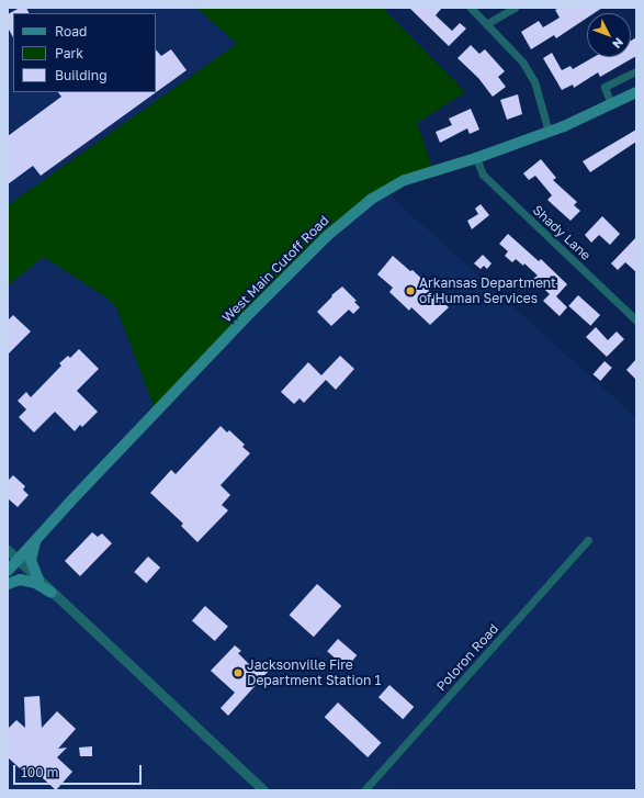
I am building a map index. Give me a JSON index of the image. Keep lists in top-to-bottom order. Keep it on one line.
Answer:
{"streets":{"main road":["West Main Cutoff Road"],"street":["Shady Lane","Poloron Road"]},"crossings":[["Shady Lane","West Main Cutoff Road"]],"places":["Arkansas Department of Human Services","Jacksonville Fire Department Station 1"],"legend":["Road","Park","Building"],"scale_bar":"100 m","north":"bottom right"}
